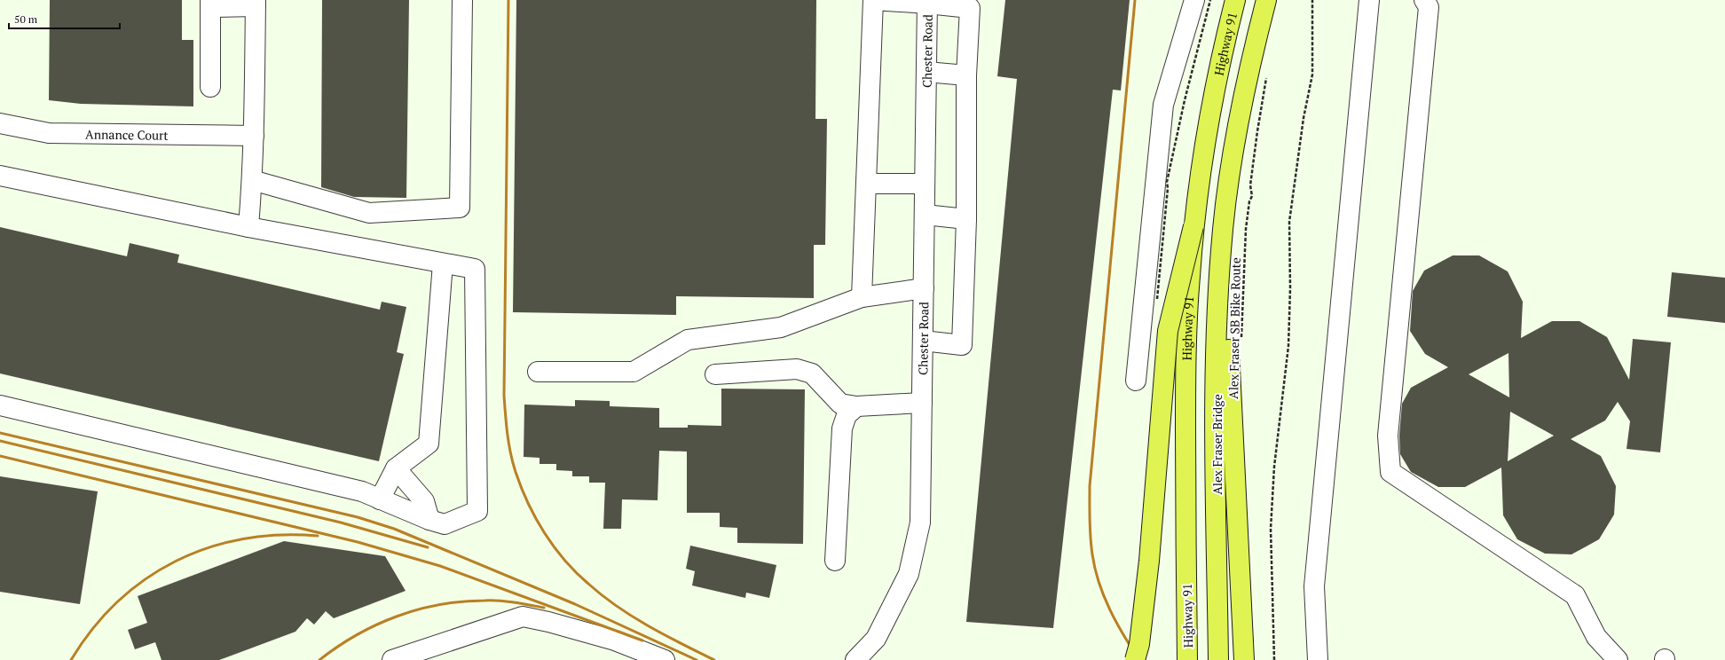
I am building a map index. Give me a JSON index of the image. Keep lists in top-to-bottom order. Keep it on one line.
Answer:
{"streets":{"highway":["Highway 91","Alex Fraser Bridge"],"street":["Chester Road","Annance Court"],"path":["Alex Fraser SB Bike Route"]},"scale_bar":"50 m"}
